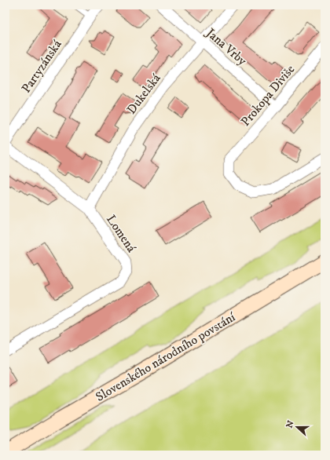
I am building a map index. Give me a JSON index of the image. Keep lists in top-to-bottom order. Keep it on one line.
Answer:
{"streets":{"street":["Jana Vrby","Partyzánská","Dukelská","Prokopa Diviše","Lomená","Slovenského národního povstání"]},"crossings":[["Jana Vrby","Dukelská"],["Jana Vrby","Prokopa Diviše"],["Dukelská","Lomená"]],"north":"left"}
